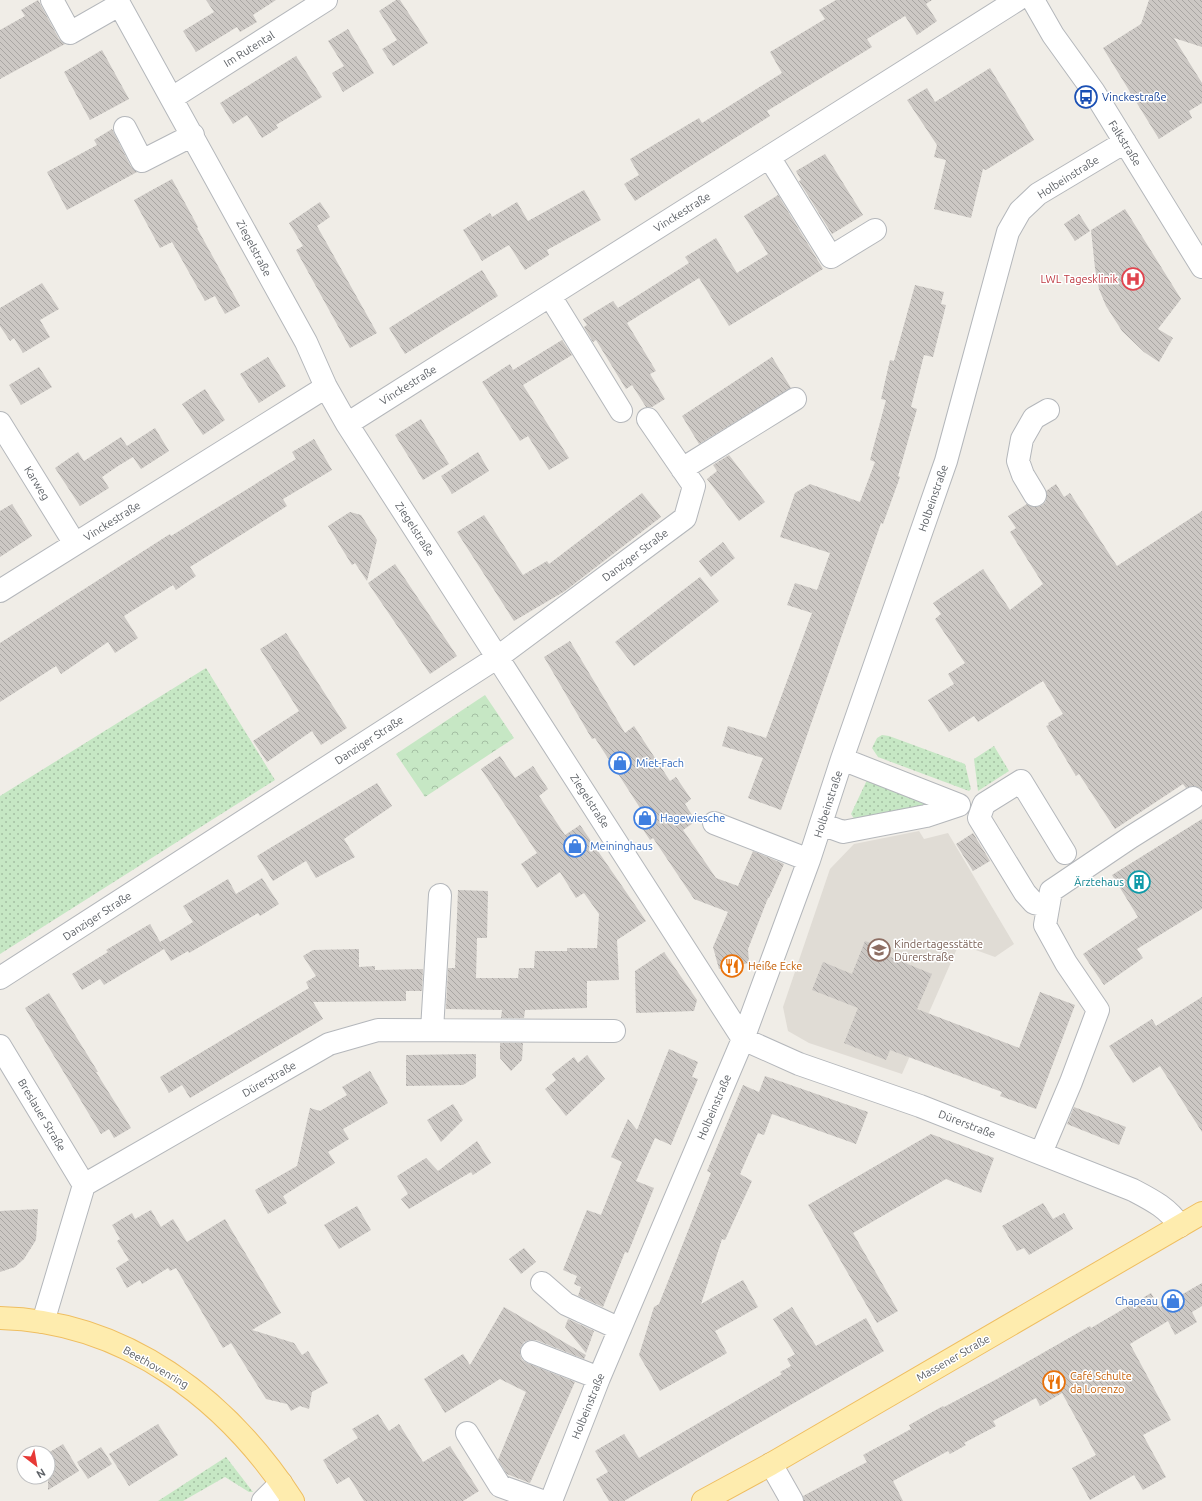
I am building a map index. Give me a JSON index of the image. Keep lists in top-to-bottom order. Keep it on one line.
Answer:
{"streets":{"main road":["Massener Straße","Beethovenring"],"street":["Im Rutental","Falkstraße","Holbeinstraße","Vinckestraße","Ziegelstraße","Karweg","Danziger Straße","Dürerstraße","Breslauer Straße"]},"crossings":[["Im Rutental","Ziegelstraße"],["Falkstraße","Holbeinstraße"],["Holbeinstraße","Ziegelstraße"],["Holbeinstraße","Dürerstraße"],["Vinckestraße","Ziegelstraße"],["Vinckestraße","Karweg"],["Ziegelstraße","Danziger Straße"],["Ziegelstraße","Dürerstraße"],["Dürerstraße","Breslauer Straße"],["Dürerstraße","Massener Straße"]],"places":{"bus stop":["Vinckestraße"],"hospital":["LWL Tagesklinik"],"shop":["Miet-Fach","Hagewiesche","Meininghaus","Chapeau"],"building":["Ärztehaus"],"school or university":["Kindertagesstätte Dürerstraße"],"restaurant":["Heiße Ecke","Café Schulte da Lorenzo"]},"north":"bottom right"}
